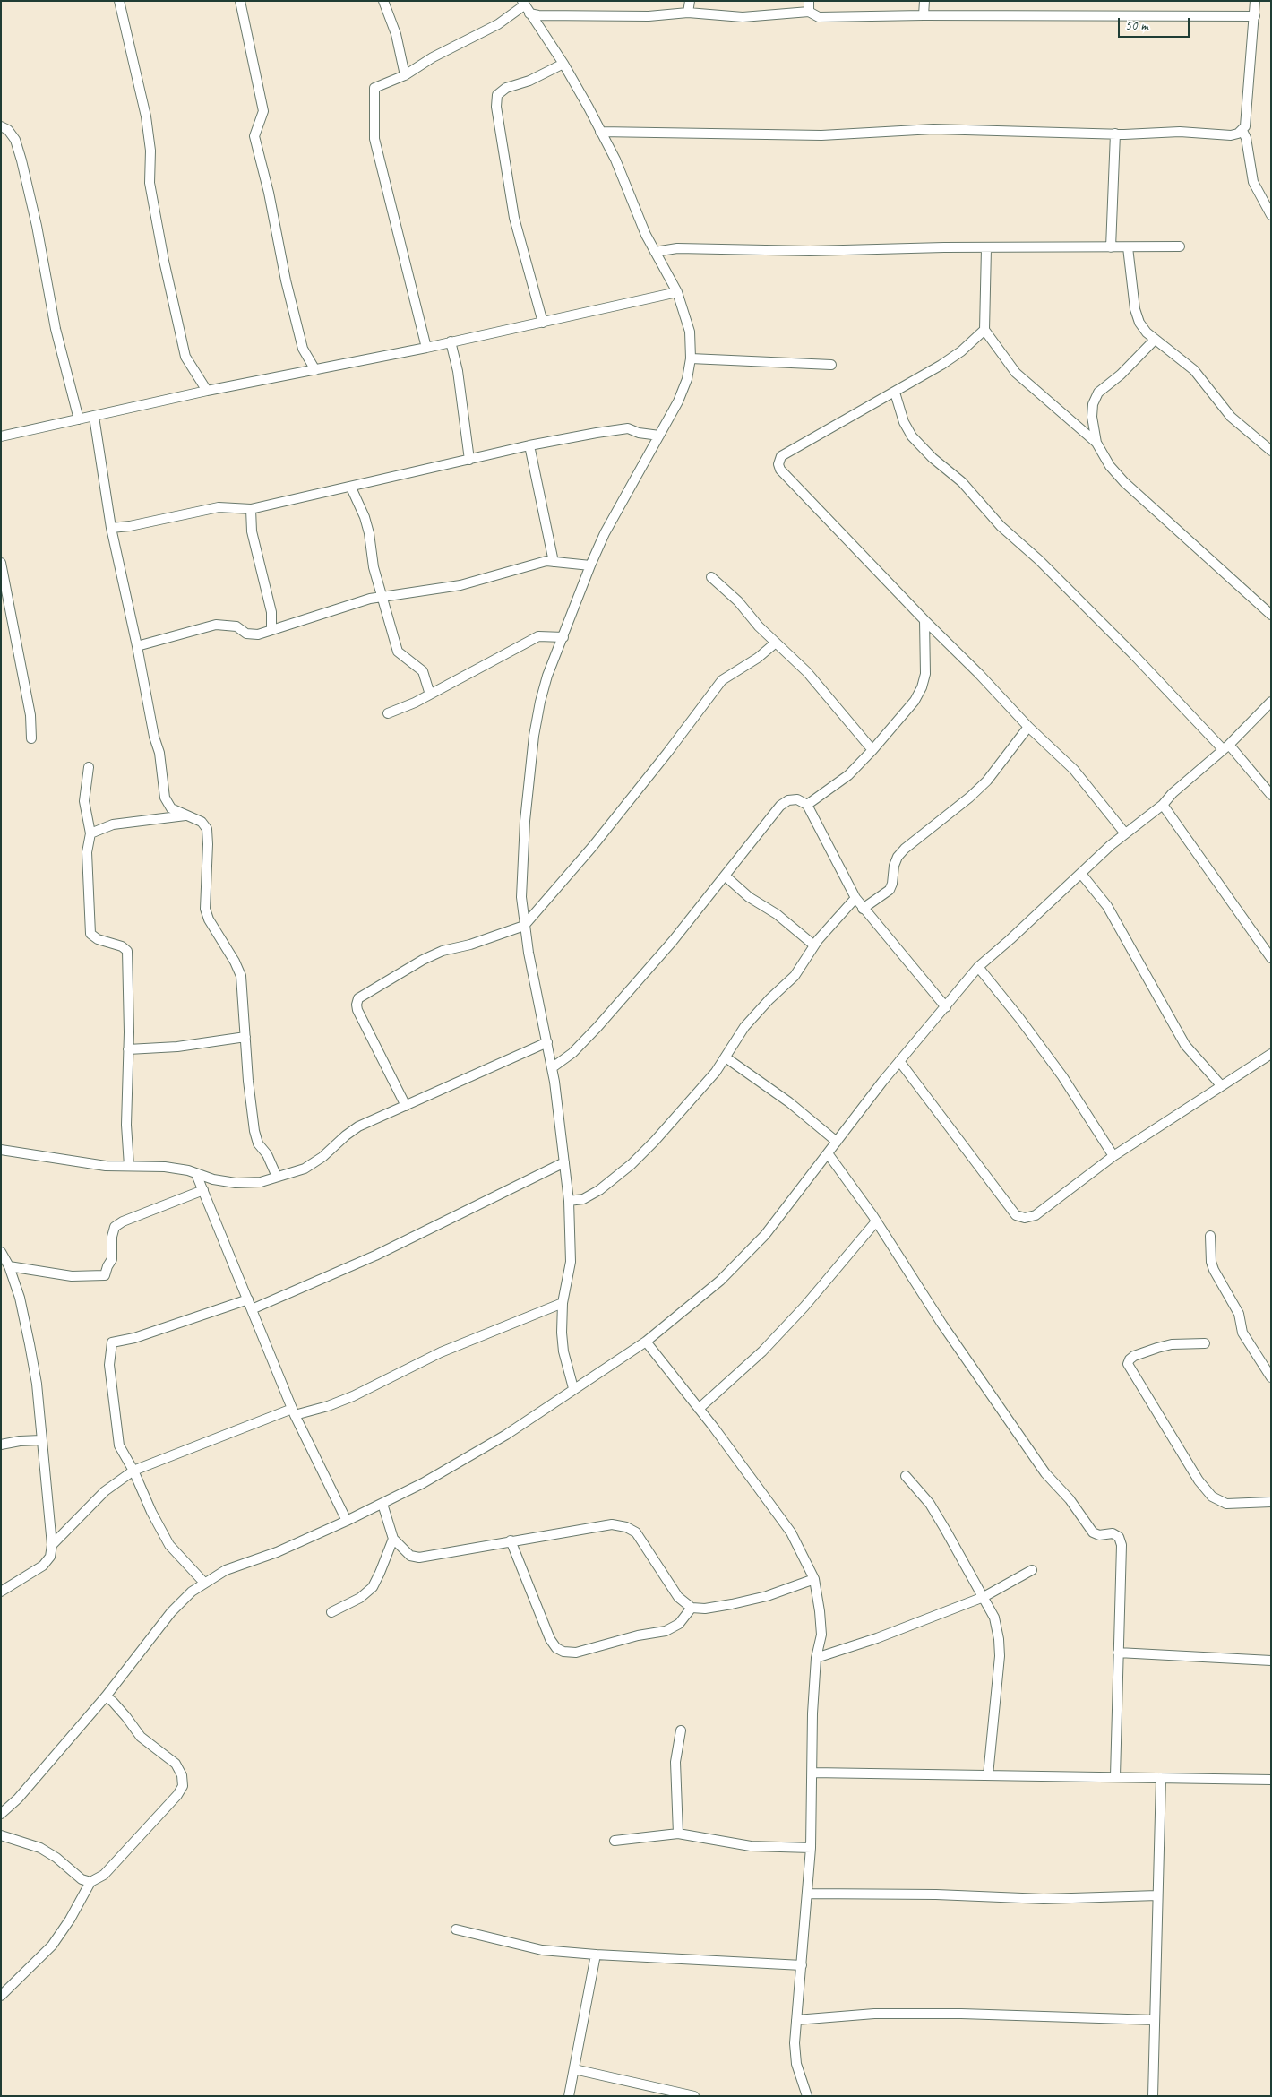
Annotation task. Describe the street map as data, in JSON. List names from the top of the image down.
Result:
{
  "scale_bar": "50 m"
}
